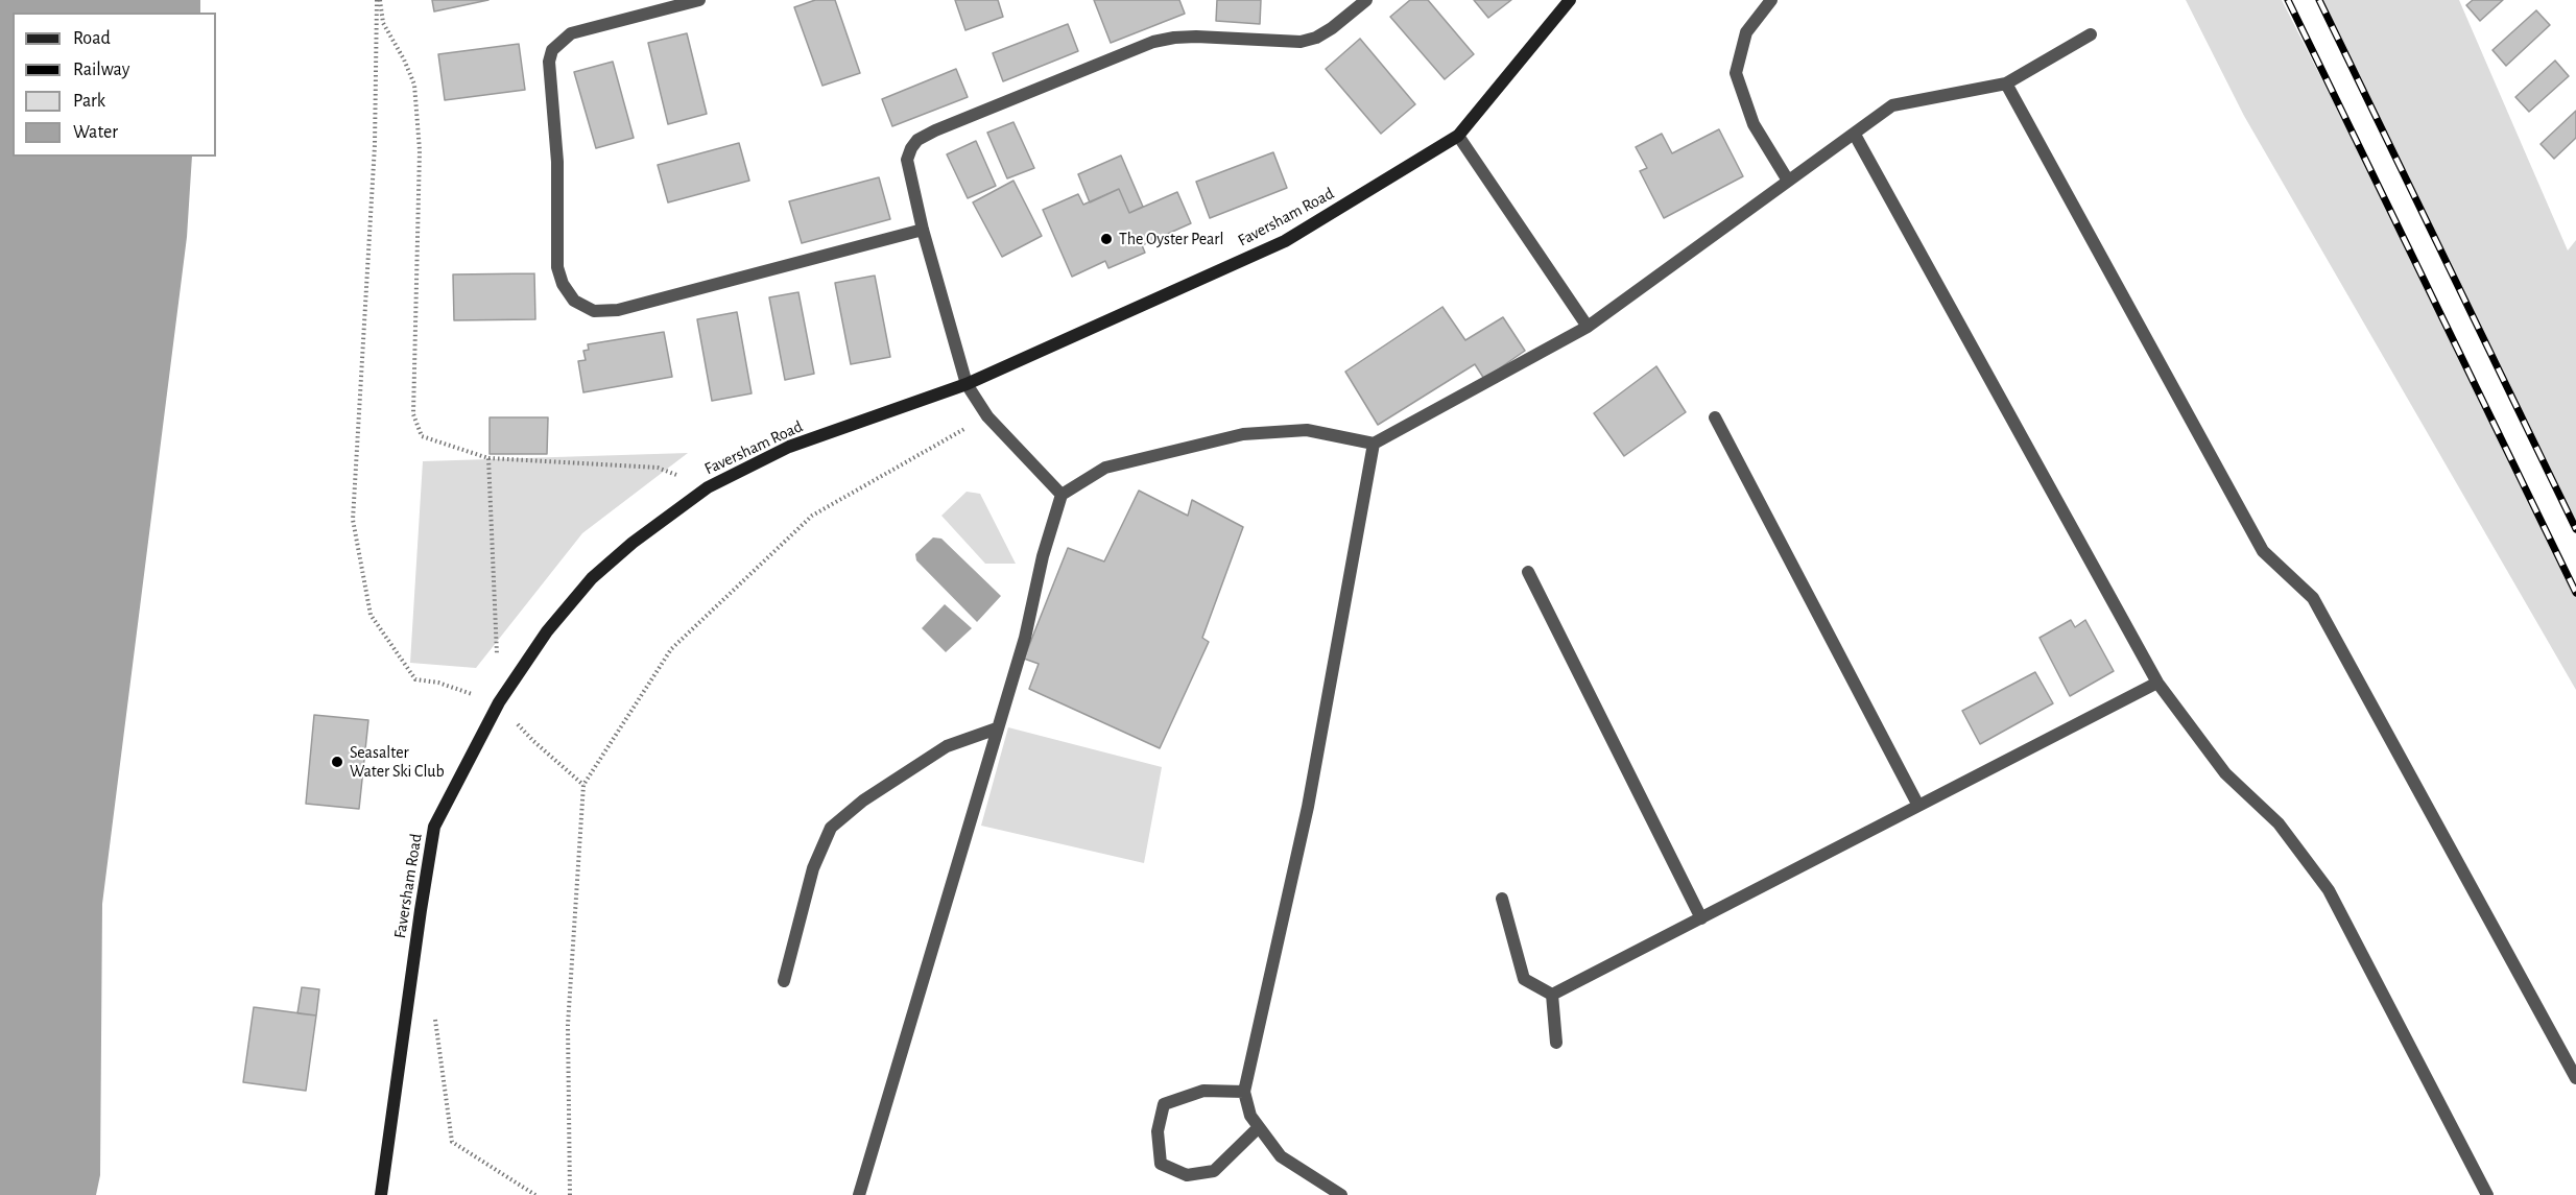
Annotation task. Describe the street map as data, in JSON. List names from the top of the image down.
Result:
{
  "streets": {
    "street": ["Faversham Road"]
  },
  "places": ["The Oyster Pearl", "Seasalter Water Ski Club"],
  "legend": [
    "Road",
    "Railway",
    "Park",
    "Water"
  ]
}
